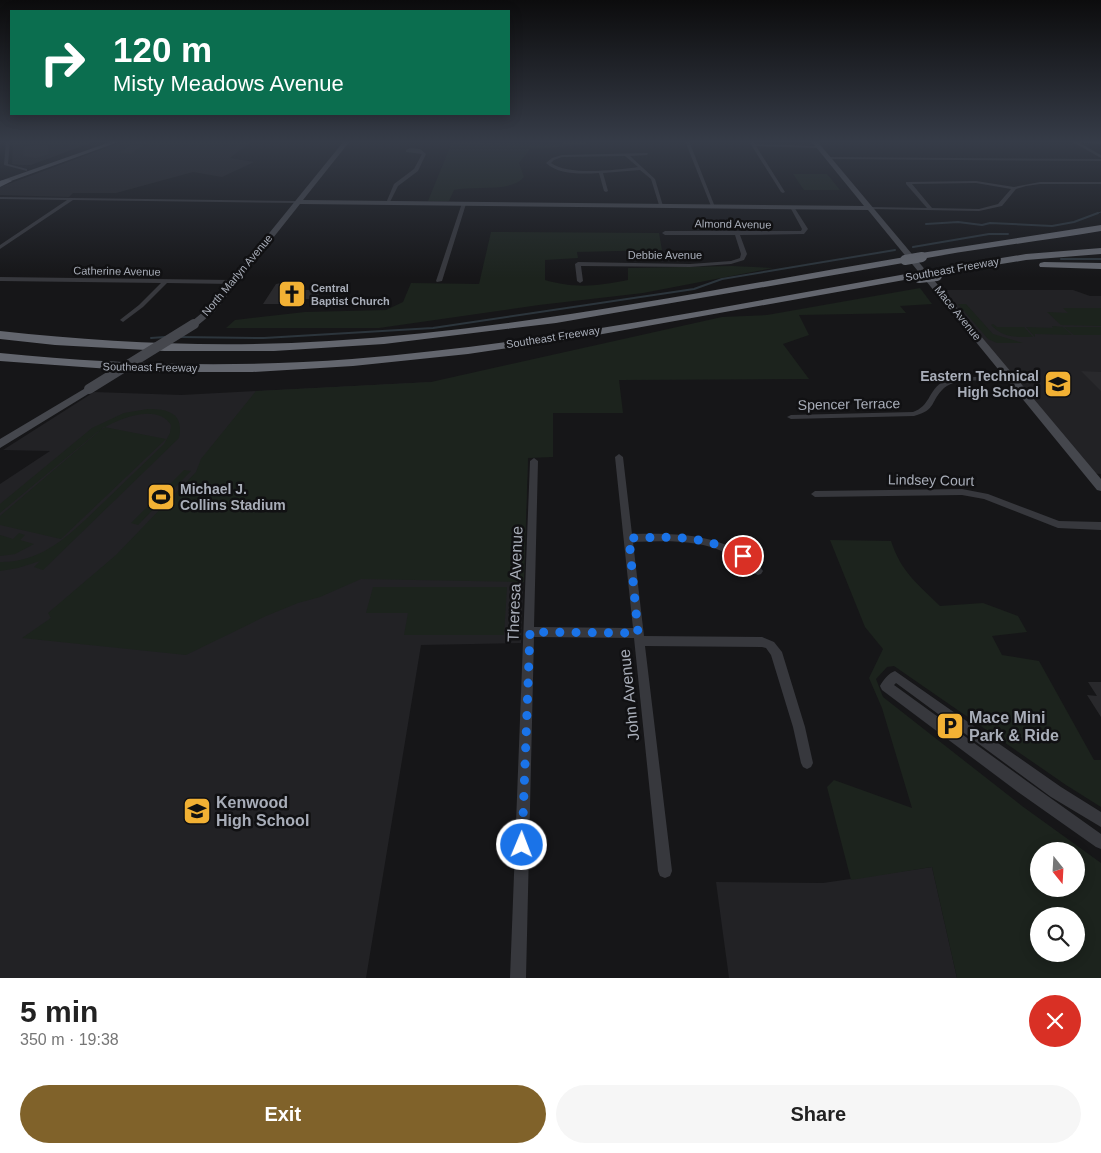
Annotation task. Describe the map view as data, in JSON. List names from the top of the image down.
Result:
{
  "streets": {
    "highway": ["Southeast Freeway"],
    "street": [
      "Almond Avenue",
      "Debbie Avenue",
      "Catherine Avenue",
      "North Marlyn Avenue",
      "Mace Avenue",
      "Spencer Terrace",
      "Lindsey Court",
      "Theresa Avenue",
      "John Avenue"
    ]
  },
  "crossings": [
    ["Almond Avenue", "Debbie Avenue"],
    ["Catherine Avenue", "North Marlyn Avenue"],
    ["Mace Avenue", "Spencer Terrace"]
  ],
  "places": {
    "church": ["Central Baptist Church"],
    "school or university": ["Eastern Technical High School", "Kenwood High School"],
    "sports": ["Michael J. Collins Stadium"],
    "parking": ["Mace Mini Park & Ride"]
  },
  "north": "bottom",
  "page": {
    "turn": ["120 m", "Misty Meadows Avenue"],
    "heading": ["5 min", "350 m · 19:38"],
    "buttons": ["Exit", "Share"]
  }
}
